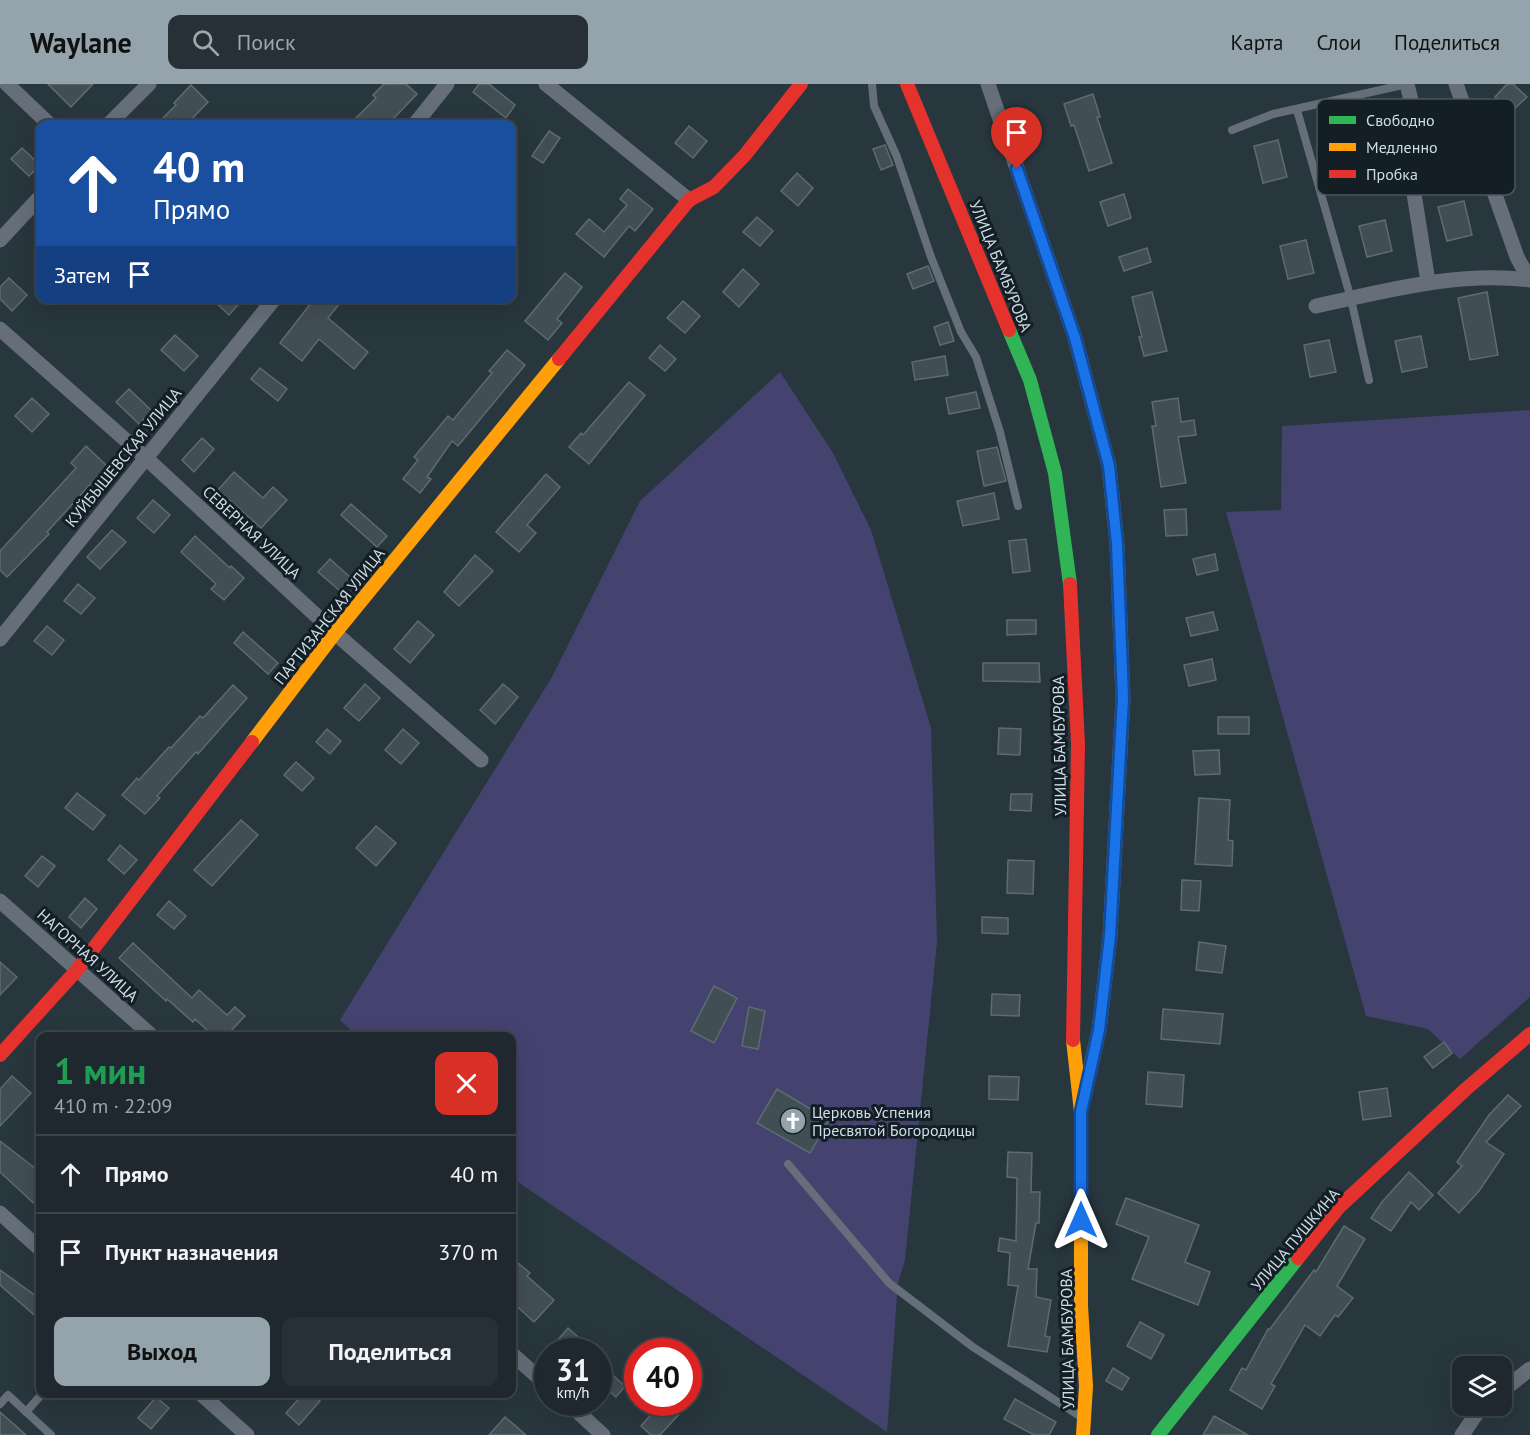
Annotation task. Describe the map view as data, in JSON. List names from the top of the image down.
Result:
{
  "streets": {
    "street": [
      "УЛИЦА БАМБУРОВА",
      "КУЙБЫШЕВСКАЯ УЛИЦА",
      "СЕВЕРНАЯ УЛИЦА",
      "ПАРТИЗАНСКАЯ УЛИЦА",
      "НАГОРНАЯ УЛИЦА",
      "УЛИЦА ПУШКИНА"
    ]
  },
  "crossings": [
    ["КУЙБЫШЕВСКАЯ УЛИЦА", "СЕВЕРНАЯ УЛИЦА"],
    ["СЕВЕРНАЯ УЛИЦА", "ПАРТИЗАНСКАЯ УЛИЦА"],
    ["ПАРТИЗАНСКАЯ УЛИЦА", "НАГОРНАЯ УЛИЦА"]
  ],
  "places": {
    "church": ["Церковь Успения Пресвятой Богородицы"]
  },
  "legend": ["Свободно", "Медленно", "Пробка"],
  "page": {
    "header": "Waylane",
    "search": "Поиск",
    "nav": ["Карта", "Слои", "Поделиться"],
    "turn": ["40 m", "Прямо"],
    "then": "Затем",
    "heading": ["1 мин", "410 m · 22:09"],
    "list": [
      {
        "name": "Прямо",
        "value": "40 m"
      },
      {
        "name": "Пункт назначения",
        "value": "370 m"
      }
    ],
    "buttons": ["Выход", "Поделиться"],
    "speed": "31 km/h",
    "limit": "40"
  }
}
